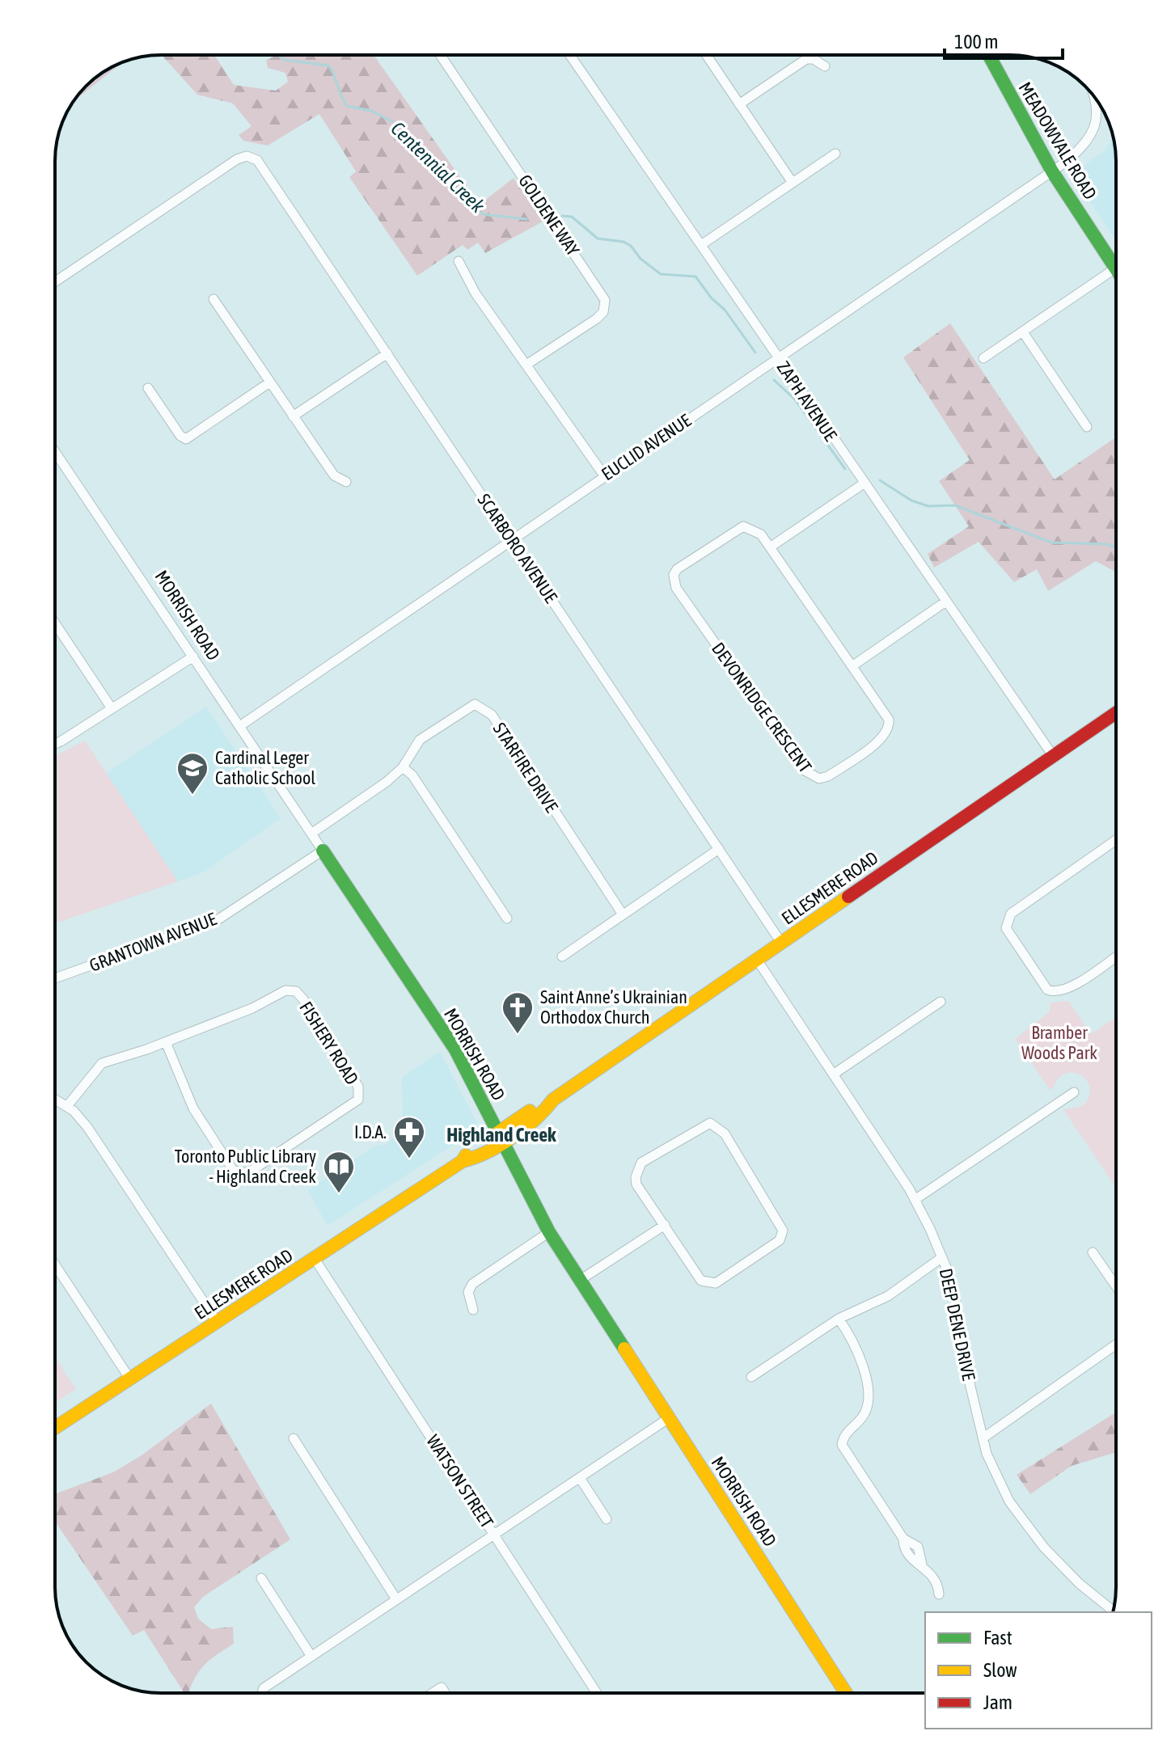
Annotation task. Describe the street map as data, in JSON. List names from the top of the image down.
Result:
{
  "streets": {
    "main road": ["MEADOWVALE ROAD", "MORRISH ROAD", "ELLESMERE ROAD"],
    "street": [
      "GOLDENE WAY",
      "ZAPH AVENUE",
      "EUCLID AVENUE",
      "SCARBORO AVENUE",
      "DEVONRIDGE CRESCENT",
      "STARFIRE DRIVE",
      "GRANTOWN AVENUE",
      "FISHERY ROAD",
      "DEEP DENE DRIVE",
      "WATSON STREET"
    ]
  },
  "crossings": [
    ["MEADOWVALE ROAD", "EUCLID AVENUE"],
    ["ZAPH AVENUE", "EUCLID AVENUE"],
    ["ZAPH AVENUE", "ELLESMERE ROAD"],
    ["EUCLID AVENUE", "SCARBORO AVENUE"],
    ["EUCLID AVENUE", "MORRISH ROAD"],
    ["SCARBORO AVENUE", "ELLESMERE ROAD"],
    ["MORRISH ROAD", "STARFIRE DRIVE"],
    ["MORRISH ROAD", "ELLESMERE ROAD"],
    ["MORRISH ROAD", "GRANTOWN AVENUE"],
    ["ELLESMERE ROAD", "DEEP DENE DRIVE"],
    ["ELLESMERE ROAD", "WATSON STREET"]
  ],
  "districts": ["Highland Creek"],
  "water": ["Centennial Creek"],
  "parks": ["Bramber Woods Park"],
  "places": {
    "school or university": ["Cardinal Leger Catholic School"],
    "church": ["Saint Anne’s Ukrainian Orthodox Church"],
    "pharmacy": ["I.D.A."],
    "library": ["Toronto Public Library - Highland Creek"]
  },
  "legend": ["Fast", "Slow", "Jam"],
  "scale_bar": "100 m"
}
